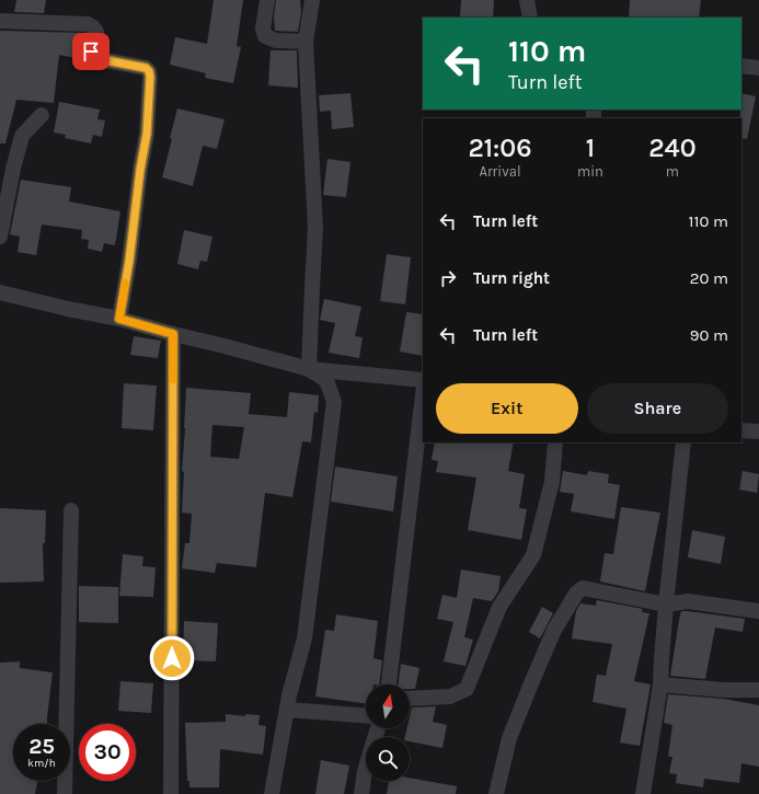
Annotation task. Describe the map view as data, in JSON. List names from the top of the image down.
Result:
{
  "north": "top",
  "page": {
    "turn": ["110 m", "Turn left"],
    "eta": [
      "21:06",
      "Arrival",
      "1",
      "min",
      "240",
      "m"
    ],
    "list": [
      {
        "name": "Turn left",
        "value": "110 m"
      },
      {
        "name": "Turn right",
        "value": "20 m"
      },
      {
        "name": "Turn left",
        "value": "90 m"
      }
    ],
    "buttons": ["Exit", "Share"],
    "speed": "25 km/h",
    "limit": "30"
  }
}
